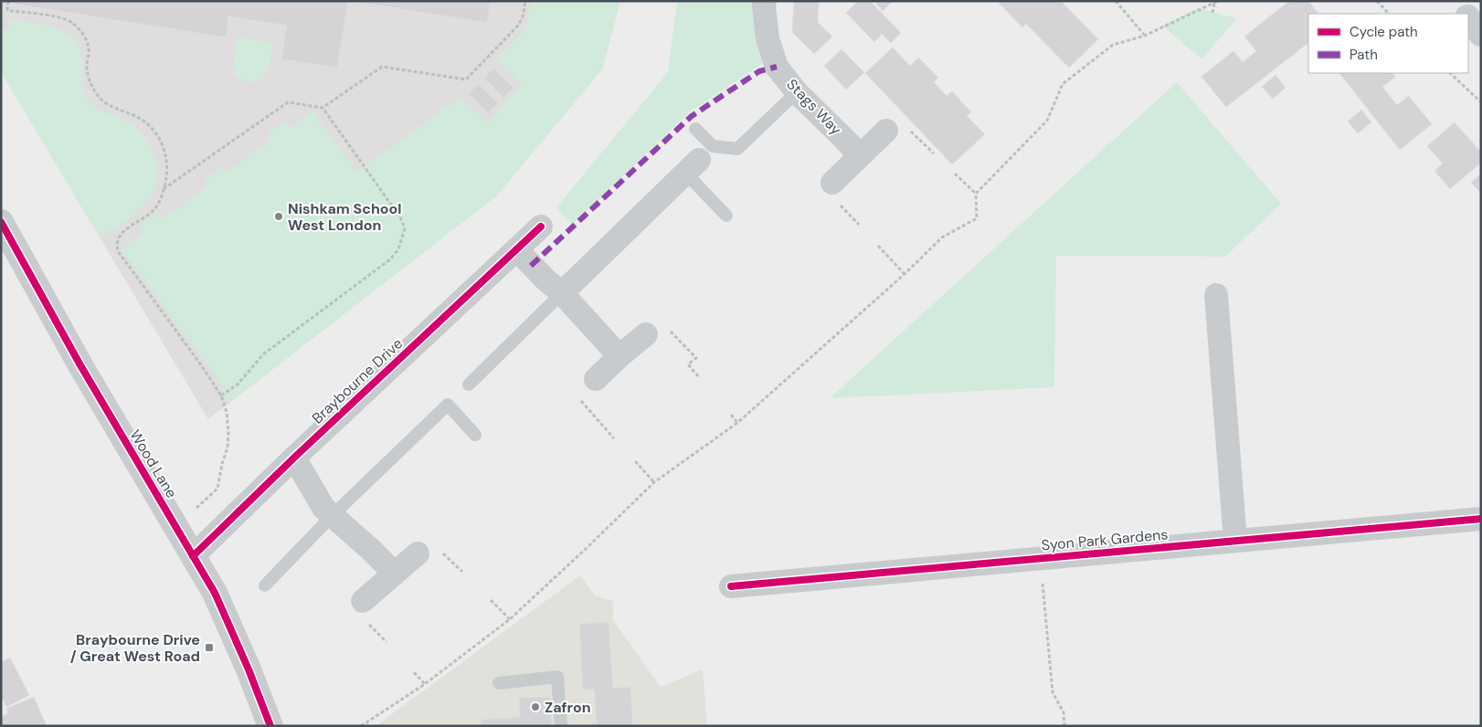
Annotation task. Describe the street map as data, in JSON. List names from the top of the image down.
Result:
{
  "streets": {
    "street": [
      "Stags Way",
      "Braybourne Drive",
      "Wood Lane",
      "Syon Park Gardens"
    ]
  },
  "crossings": [
    ["Braybourne Drive", "Wood Lane"]
  ],
  "places": {
    "other": ["Nishkam School West London", "Zafron"],
    "transit": ["Braybourne Drive / Great West Road"]
  },
  "legend": ["Cycle path", "Path"]
}
